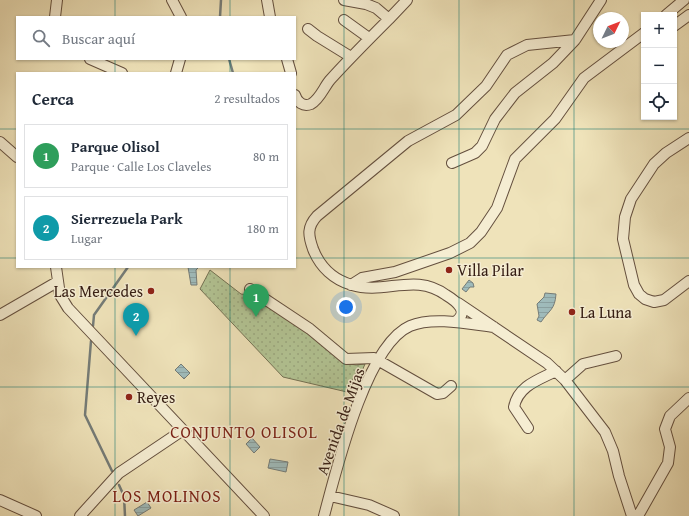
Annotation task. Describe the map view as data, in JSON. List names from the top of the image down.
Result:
{
  "streets": {
    "street": ["Avenida de Mijas"]
  },
  "districts": ["CONJUNTO OLISOL", "LOS MOLINOS"],
  "places": [
    "Villa Pilar",
    "Las Mercedes",
    "La Luna",
    "Reyes"
  ],
  "north": "top right",
  "page": {
    "map_buttons": ["+", "−"],
    "search": "Buscar aquí",
    "heading": ["Cerca", "2 resultados"],
    "list": [
      {
        "mark": "1",
        "name": "Parque Olisol",
        "note": "Parque · Calle Los Claveles",
        "value": "80 m"
      },
      {
        "mark": "2",
        "name": "Sierrezuela Park",
        "note": "Lugar",
        "value": "180 m"
      }
    ],
    "pins": ["1", "2"]
  }
}
